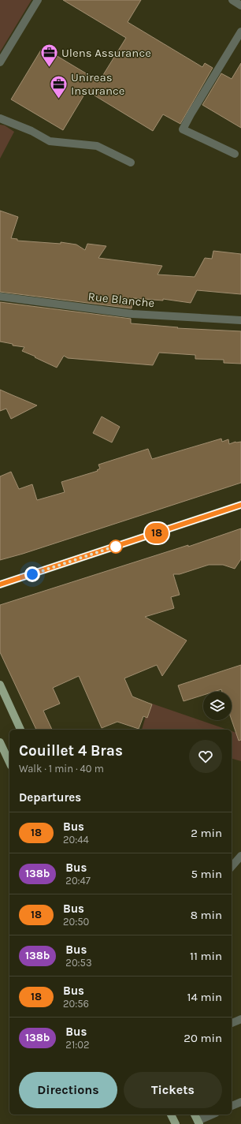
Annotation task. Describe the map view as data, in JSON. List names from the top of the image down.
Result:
{
  "streets": {
    "street": ["Rue Blanche"]
  },
  "places": {
    "office": ["Ulens Assurance", "Unireas Insurance"]
  },
  "lines": ["bus line 18"],
  "page": {
    "on_map": "18",
    "heading": [
      ["Couillet 4 Bras", "Walk · 1 min · 40 m"],
      "Departures"
    ],
    "list": [
      {
        "mark": "18",
        "name": "Bus",
        "note": "20:44",
        "value": "2 min"
      },
      {
        "mark": "138b",
        "name": "Bus",
        "note": "20:47",
        "value": "5 min"
      },
      {
        "mark": "18",
        "name": "Bus",
        "note": "20:50",
        "value": "8 min"
      },
      {
        "mark": "138b",
        "name": "Bus",
        "note": "20:53",
        "value": "11 min"
      },
      {
        "mark": "18",
        "name": "Bus",
        "note": "20:56",
        "value": "14 min"
      },
      {
        "mark": "138b",
        "name": "Bus",
        "note": "21:02",
        "value": "20 min"
      }
    ],
    "buttons": ["Directions", "Tickets"]
  }
}
